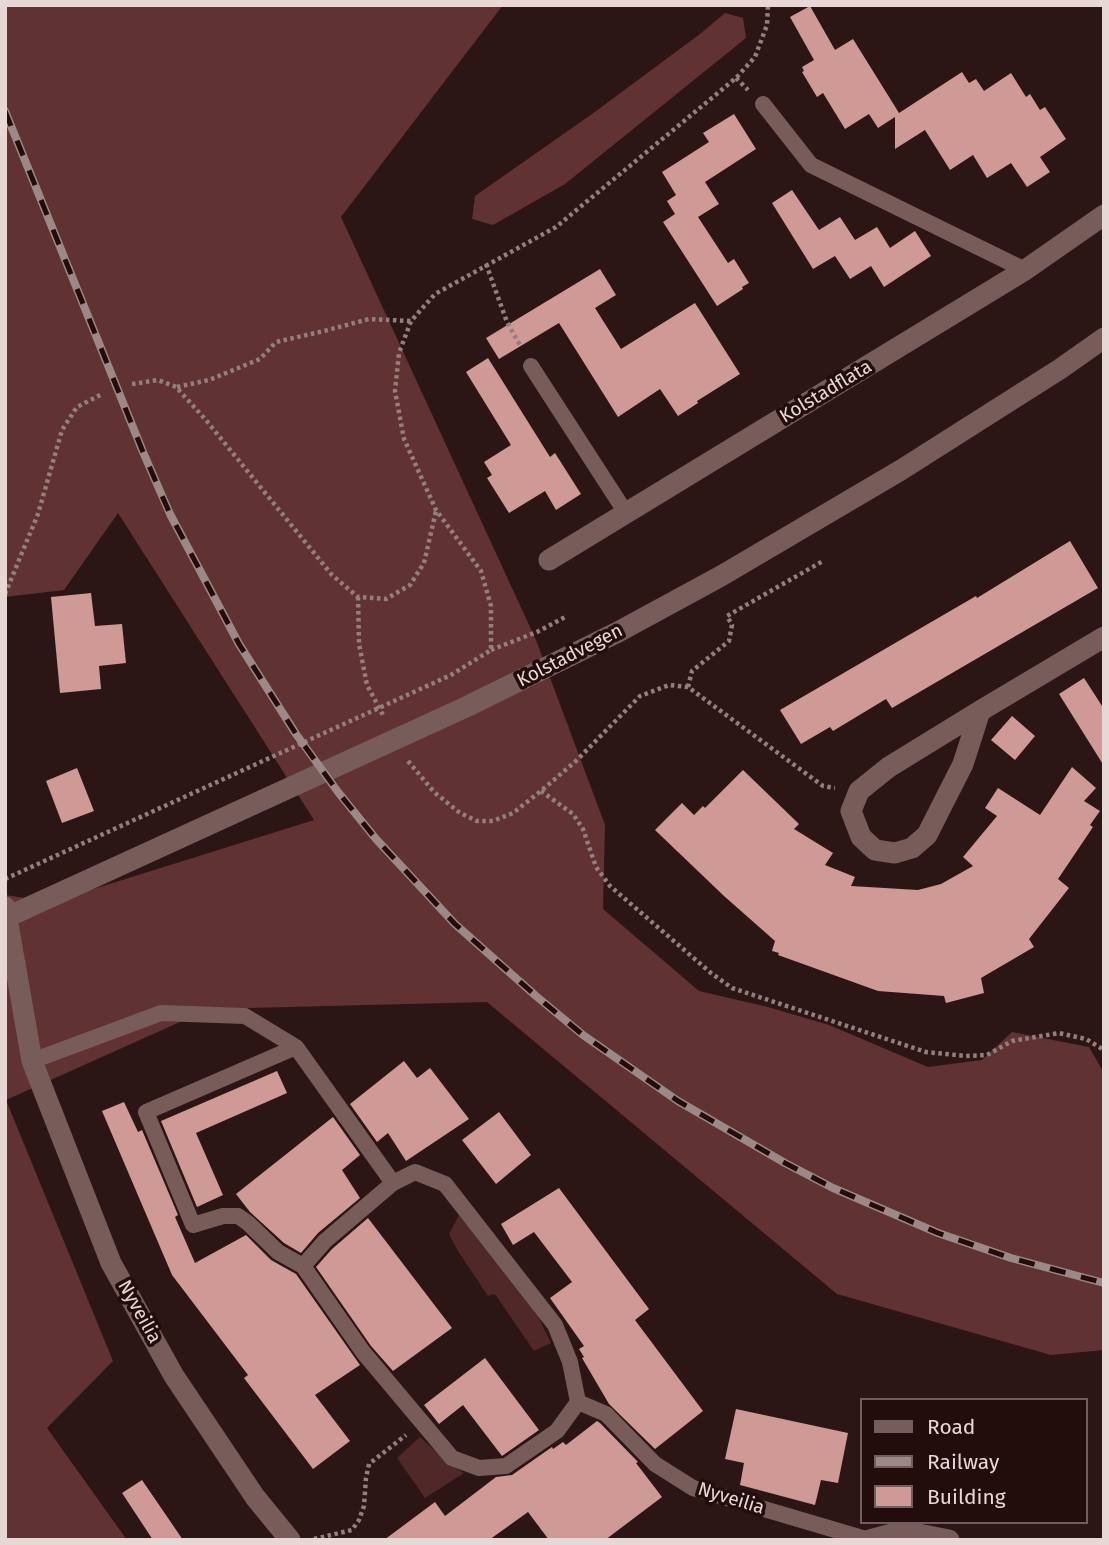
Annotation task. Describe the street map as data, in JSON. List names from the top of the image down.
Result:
{
  "streets": {
    "street": ["Kolstadflata", "Kolstadvegen", "Nyveilia"]
  },
  "legend": ["Road", "Railway", "Building"]
}
